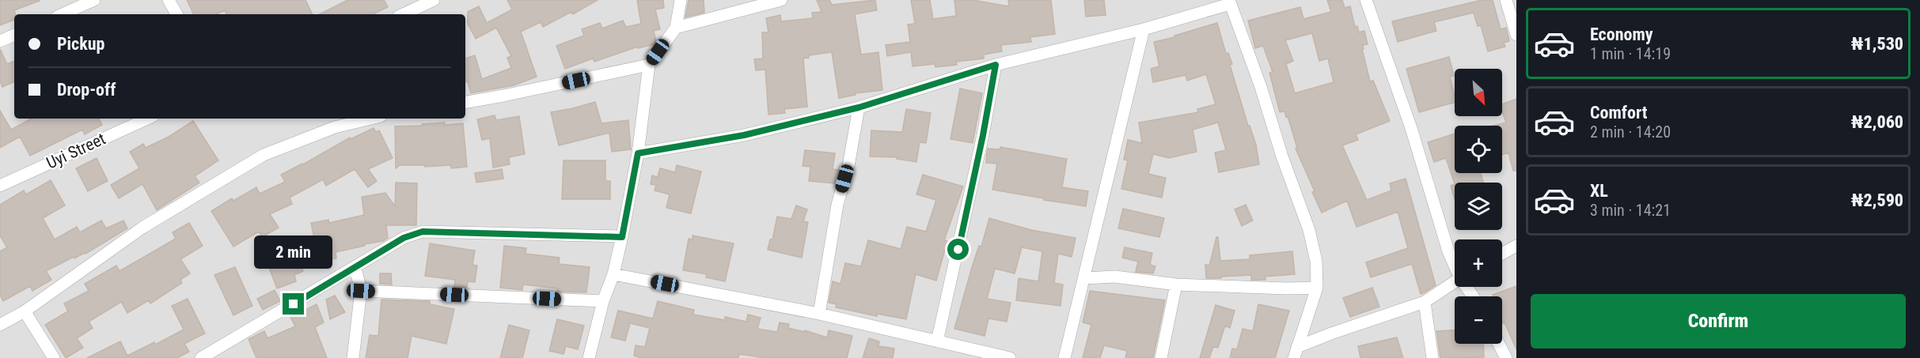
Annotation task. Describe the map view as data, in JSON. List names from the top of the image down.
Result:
{
  "streets": {
    "street": ["Uyi Street"]
  },
  "north": "bottom right",
  "page": {
    "list": [
      {
        "name": "Economy",
        "note": "1 min · 14:19",
        "value": "₦1,530"
      },
      {
        "name": "Comfort",
        "note": "2 min · 14:20",
        "value": "₦2,060"
      },
      {
        "name": "XL",
        "note": "3 min · 14:21",
        "value": "₦2,590"
      }
    ],
    "banner": ["Pickup", "Drop-off"],
    "map_buttons": ["+", "−"],
    "bubble": "2 min",
    "buttons": "Confirm"
  }
}
